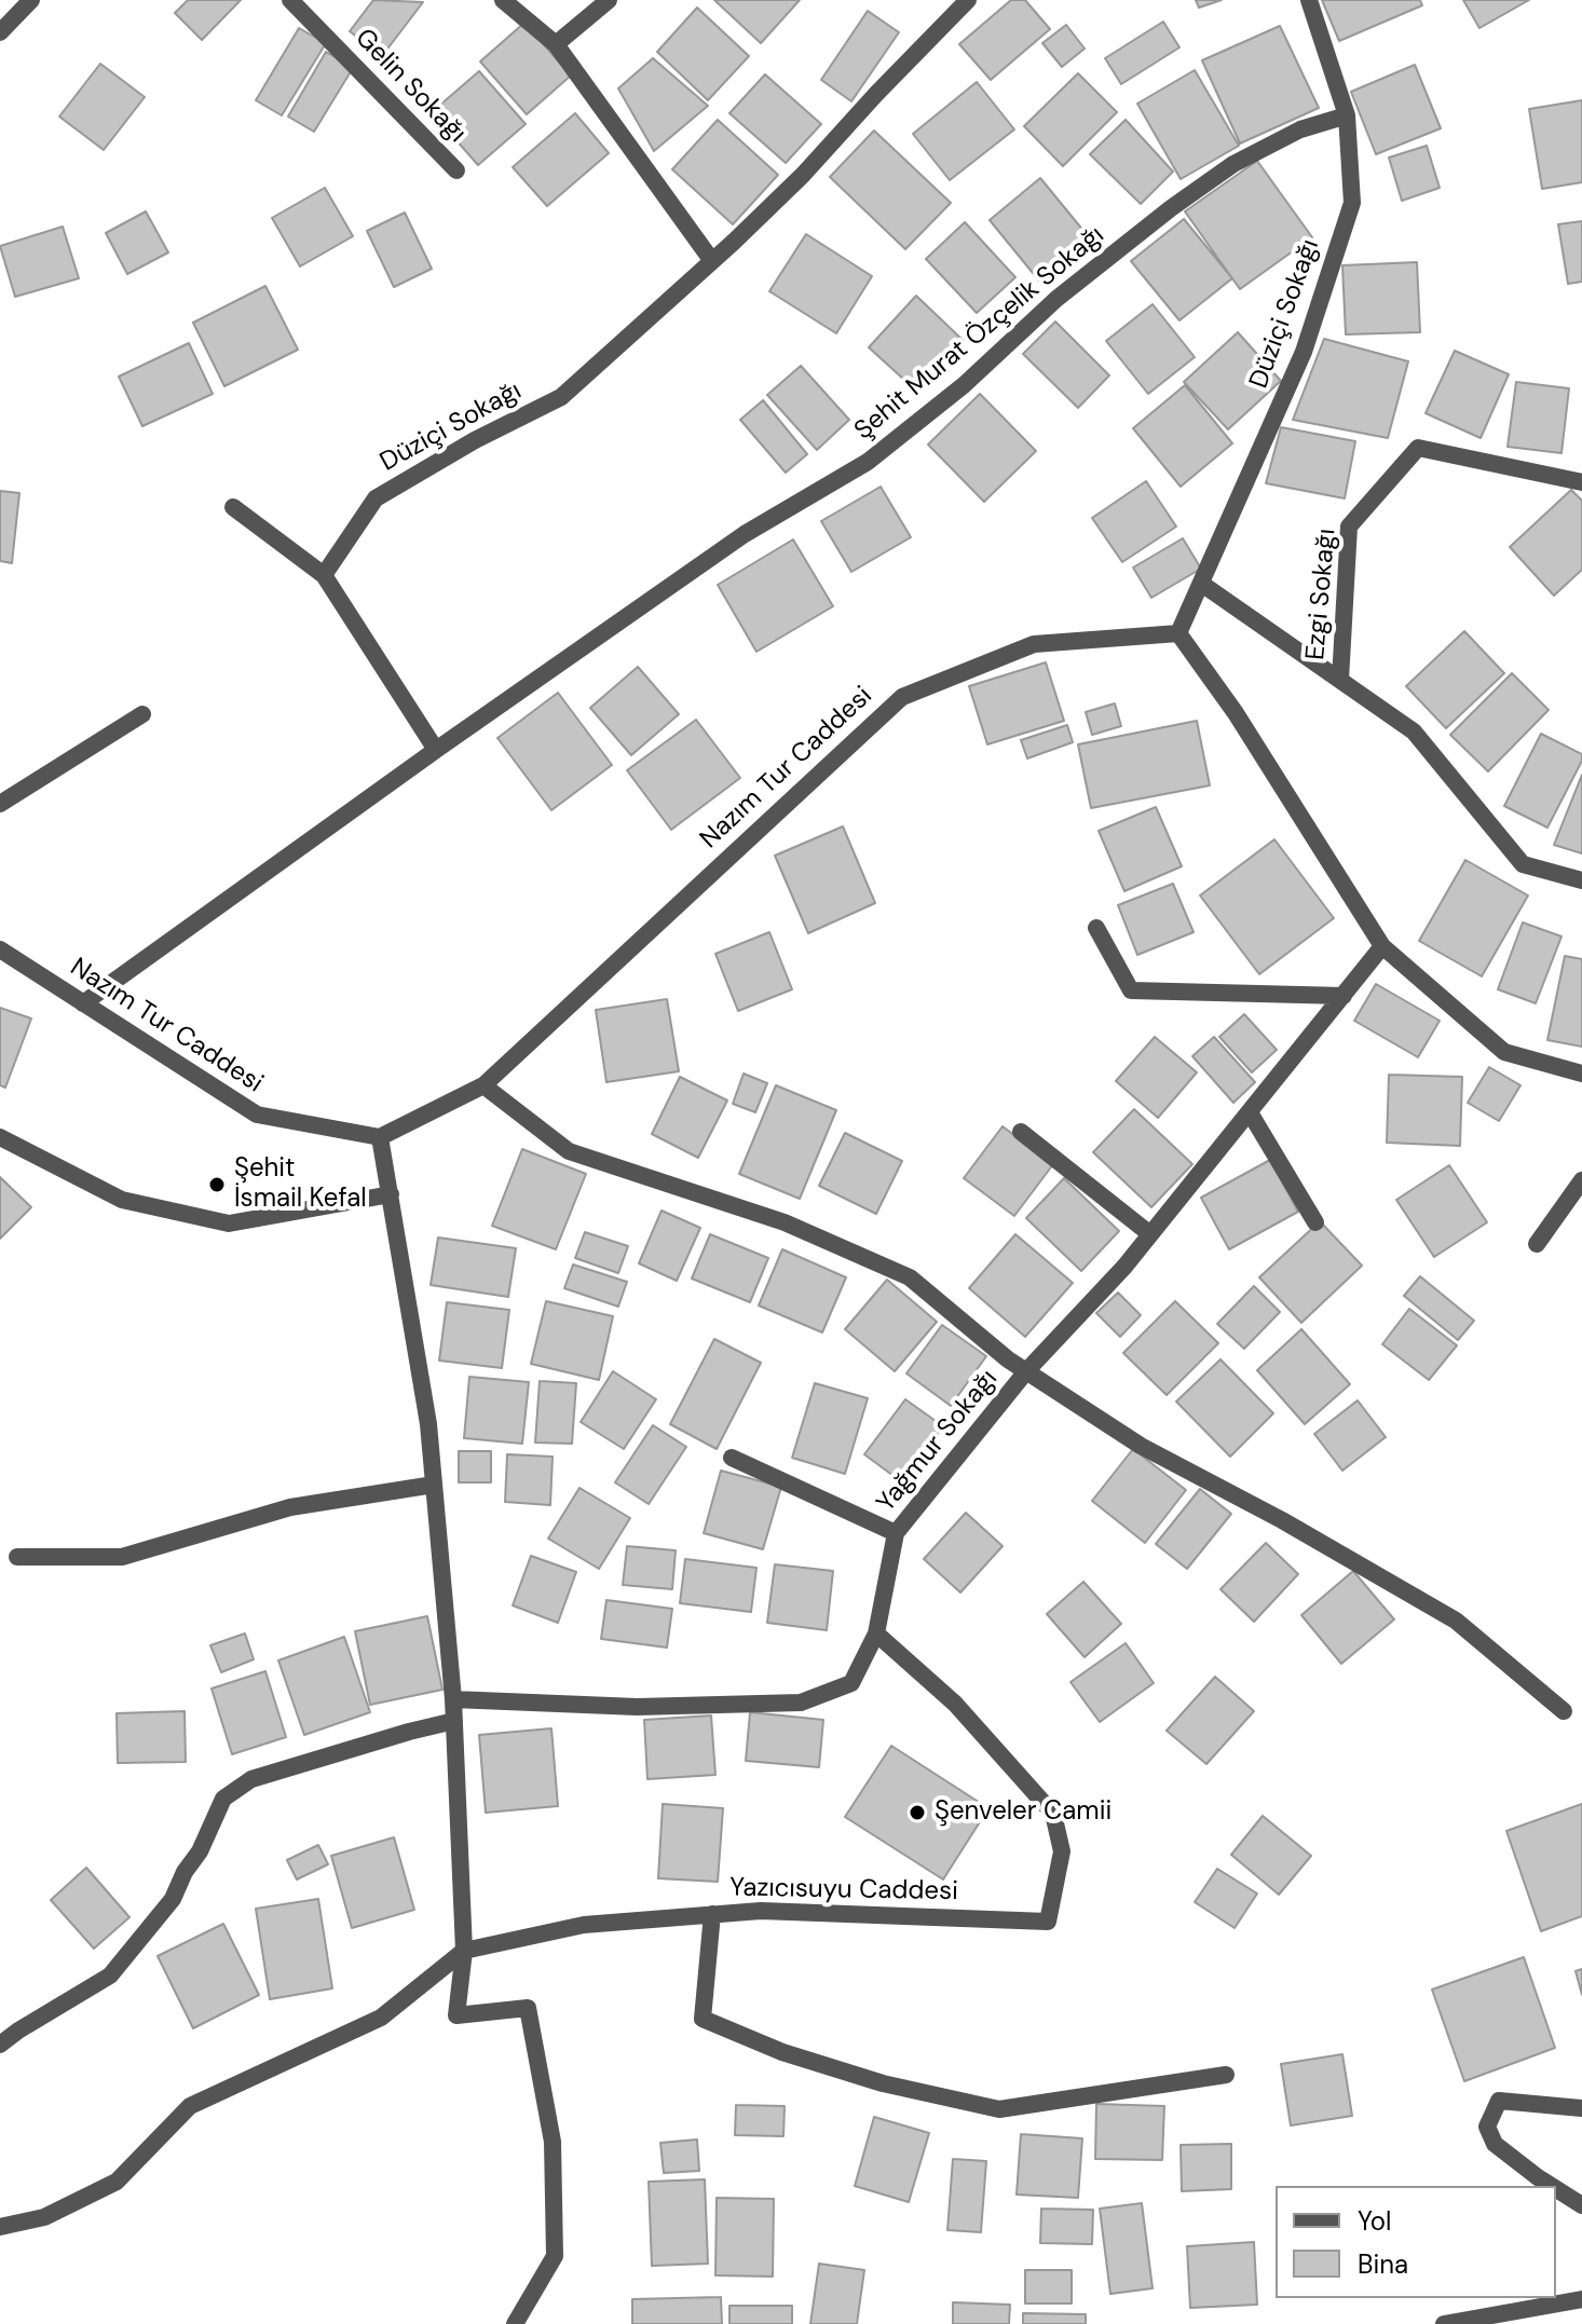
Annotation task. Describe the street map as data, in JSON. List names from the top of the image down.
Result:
{
  "streets": {
    "street": [
      "Gelin Sokağı",
      "Düziçi Sokağı",
      "Şehit Murat Özçelik Sokağı",
      "Ezgi Sokağı",
      "Nazım Tur Caddesi",
      "Yağmur Sokağı",
      "Yazıcısuyu Caddesi"
    ]
  },
  "crossings": [
    ["Düziçi Sokağı", "Şehit Murat Özçelik Sokağı"],
    ["Düziçi Sokağı", "Ezgi Sokağı"],
    ["Düziçi Sokağı", "Nazım Tur Caddesi"],
    ["Yağmur Sokağı", "Yazıcısuyu Caddesi"]
  ],
  "places": ["Şehit İsmail Kefal", "Şenveler Camii"],
  "legend": ["Yol", "Bina"]
}
